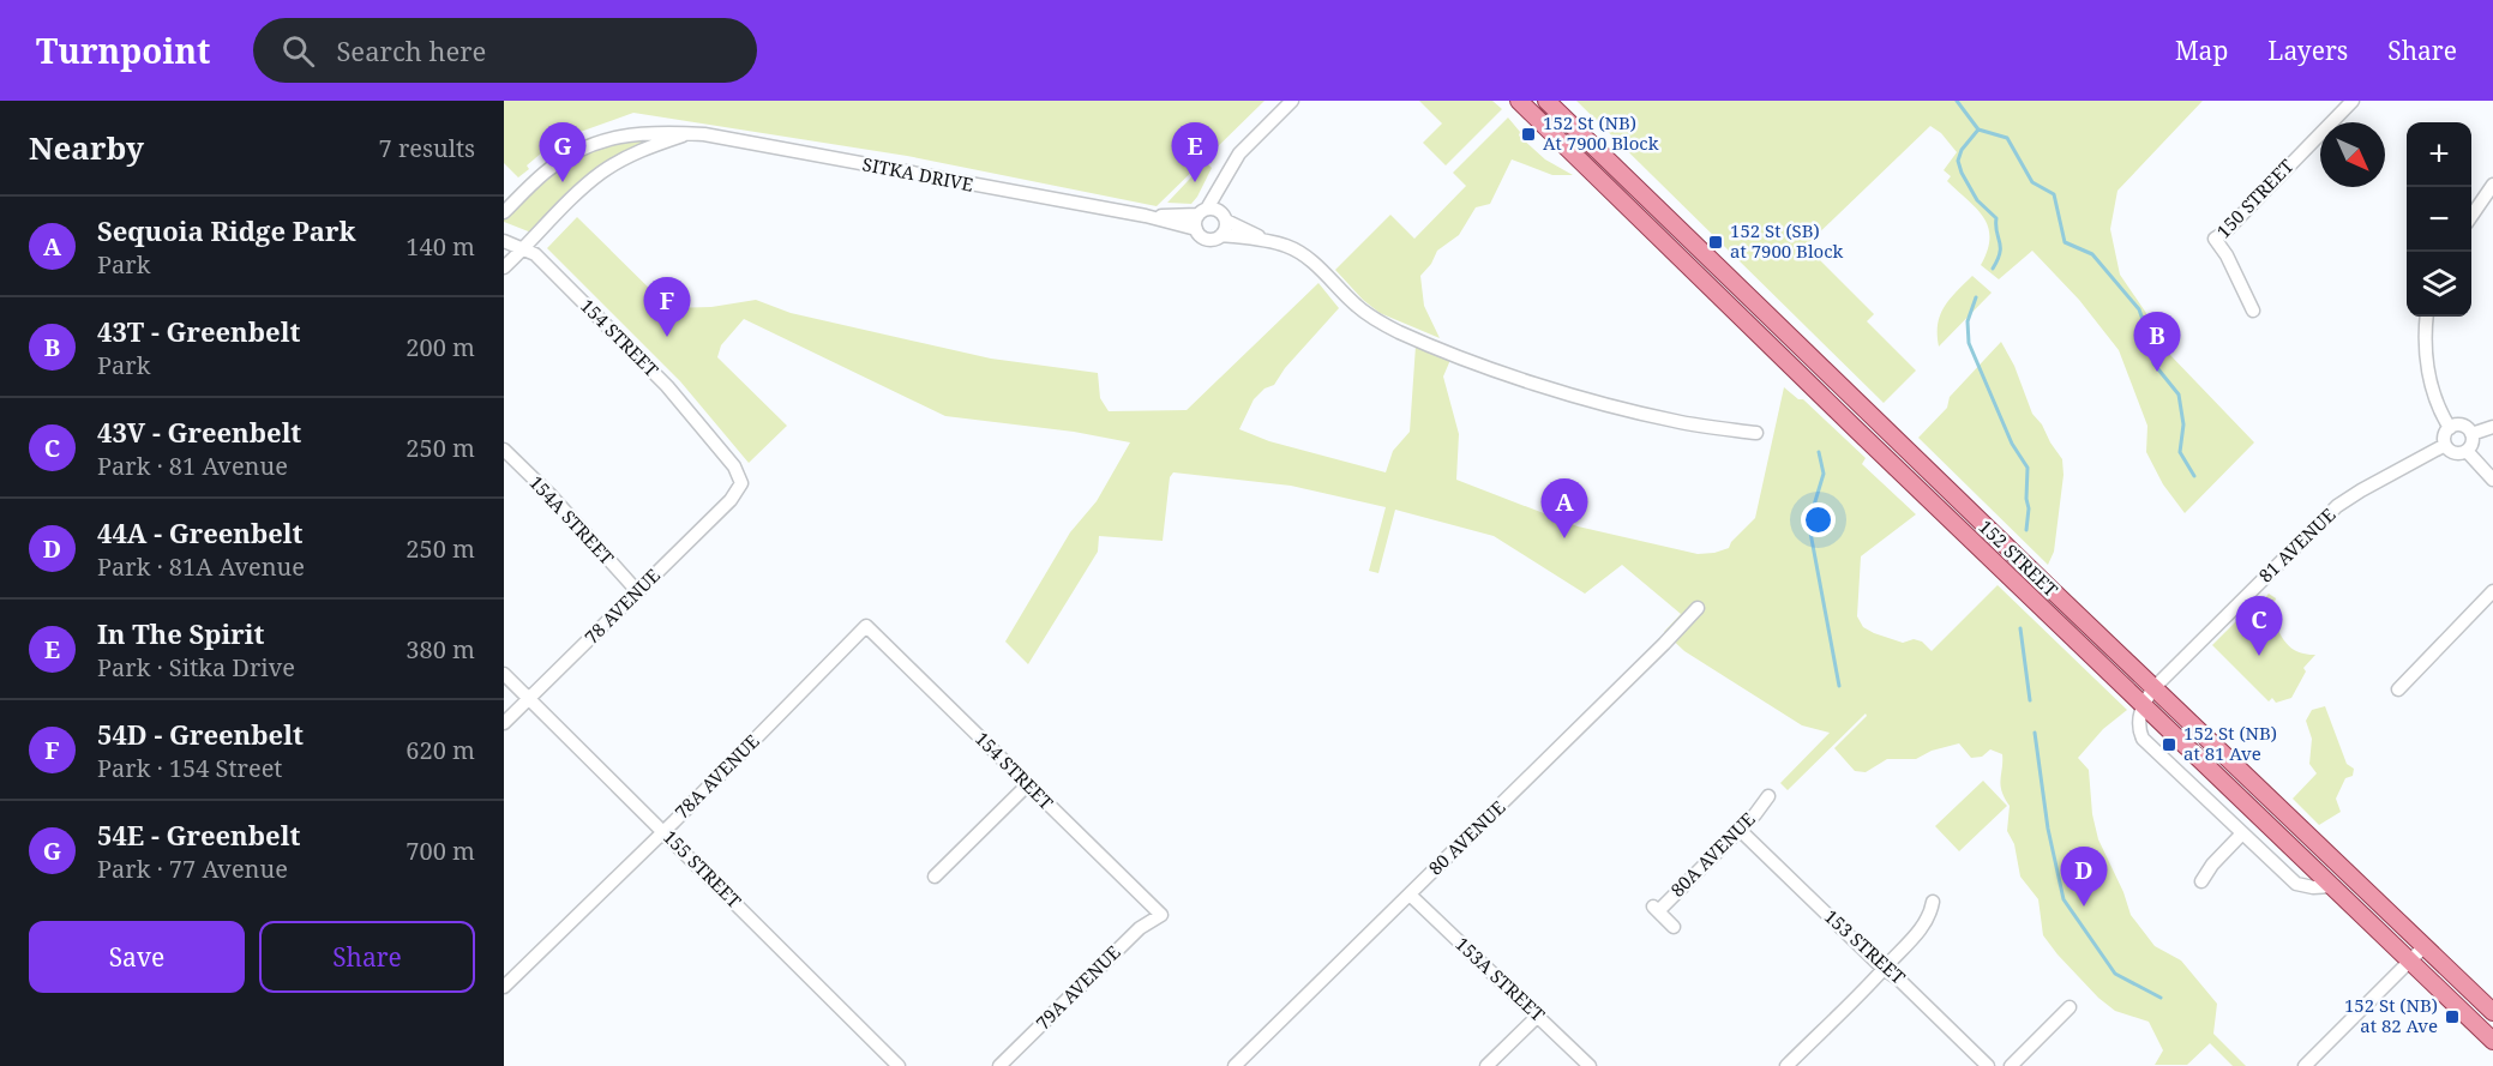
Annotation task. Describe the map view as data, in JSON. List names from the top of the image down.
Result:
{
  "streets": {
    "main road": ["152 STREET"],
    "street": [
      "SITKA DRIVE",
      "150 STREET",
      "154 STREET",
      "154A STREET",
      "81 AVENUE",
      "78 AVENUE",
      "78A AVENUE",
      "80 AVENUE",
      "80A AVENUE",
      "155 STREET",
      "153 STREET",
      "153A STREET",
      "79A AVENUE"
    ]
  },
  "crossings": [
    ["154 STREET", "78 AVENUE"],
    ["154 STREET", "78A AVENUE"],
    ["154 STREET", "79A AVENUE"],
    ["154A STREET", "78 AVENUE"],
    ["81 AVENUE", "152 STREET"],
    ["78 AVENUE", "155 STREET"],
    ["78A AVENUE", "155 STREET"],
    ["80 AVENUE", "153A STREET"],
    ["80A AVENUE", "153 STREET"]
  ],
  "places": {
    "transit": [
      "152 St (NB) At 7900 Block",
      "152 St (SB) at 7900 Block",
      "152 St (NB) at 81 Ave",
      "152 St (NB) at 82 Ave"
    ]
  },
  "north": "bottom right",
  "page": {
    "header": "Turnpoint",
    "search": "Search here",
    "nav": ["Map", "Layers", "Share"],
    "heading": ["Nearby", "7 results"],
    "map_buttons": ["+", "−"],
    "pins": [
      "E",
      "G",
      "F",
      "B",
      "A",
      "C",
      "D"
    ],
    "list": [
      {
        "mark": "A",
        "name": "Sequoia Ridge Park",
        "note": "Park",
        "value": "140 m"
      },
      {
        "mark": "B",
        "name": "43T - Greenbelt",
        "note": "Park",
        "value": "200 m"
      },
      {
        "mark": "C",
        "name": "43V - Greenbelt",
        "note": "Park · 81 Avenue",
        "value": "250 m"
      },
      {
        "mark": "D",
        "name": "44A - Greenbelt",
        "note": "Park · 81A Avenue",
        "value": "250 m"
      },
      {
        "mark": "E",
        "name": "In The Spirit",
        "note": "Park · Sitka Drive",
        "value": "380 m"
      },
      {
        "mark": "F",
        "name": "54D - Greenbelt",
        "note": "Park · 154 Street",
        "value": "620 m"
      },
      {
        "mark": "G",
        "name": "54E - Greenbelt",
        "note": "Park · 77 Avenue",
        "value": "700 m"
      }
    ],
    "buttons": ["Save", "Share"]
  }
}
